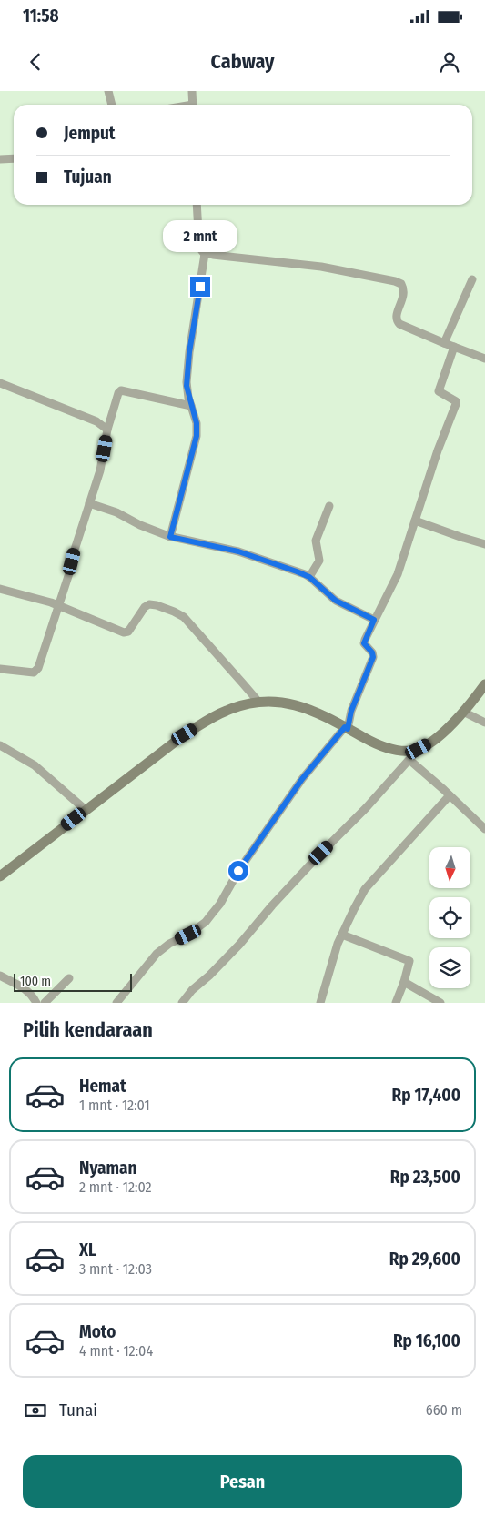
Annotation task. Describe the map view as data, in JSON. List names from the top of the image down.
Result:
{
  "scale_bar": "100 m",
  "north": "bottom",
  "page": {
    "status": "11:58",
    "header": "Cabway",
    "banner": ["Jemput", "Tujuan"],
    "bubble": "2 mnt",
    "scale": "100 m",
    "heading": "Pilih kendaraan",
    "list": [
      {
        "name": "Hemat",
        "note": "1 mnt · 12:01",
        "value": "Rp 17,400"
      },
      {
        "name": "Nyaman",
        "note": "2 mnt · 12:02",
        "value": "Rp 23,500"
      },
      {
        "name": "XL",
        "note": "3 mnt · 12:03",
        "value": "Rp 29,600"
      },
      {
        "name": "Moto",
        "note": "4 mnt · 12:04",
        "value": "Rp 16,100"
      }
    ],
    "pay": ["Tunai", "660 m"],
    "buttons": "Pesan"
  }
}
